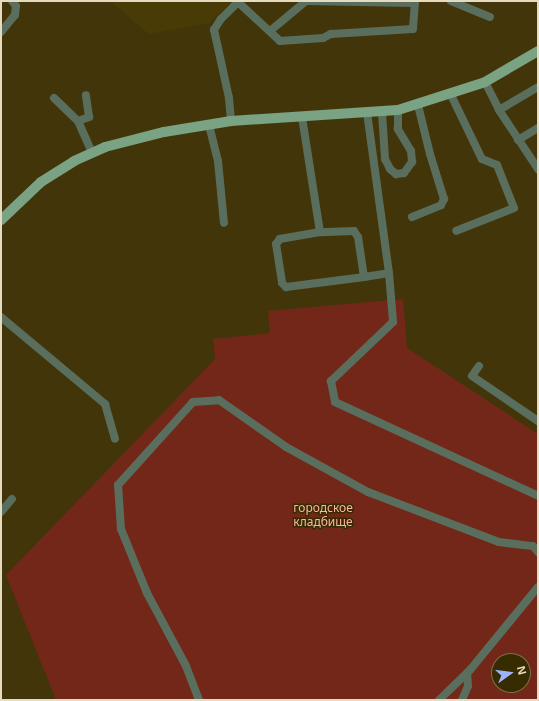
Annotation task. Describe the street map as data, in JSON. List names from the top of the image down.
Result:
{
  "parks": ["городское кладбище"],
  "north": "right"
}
